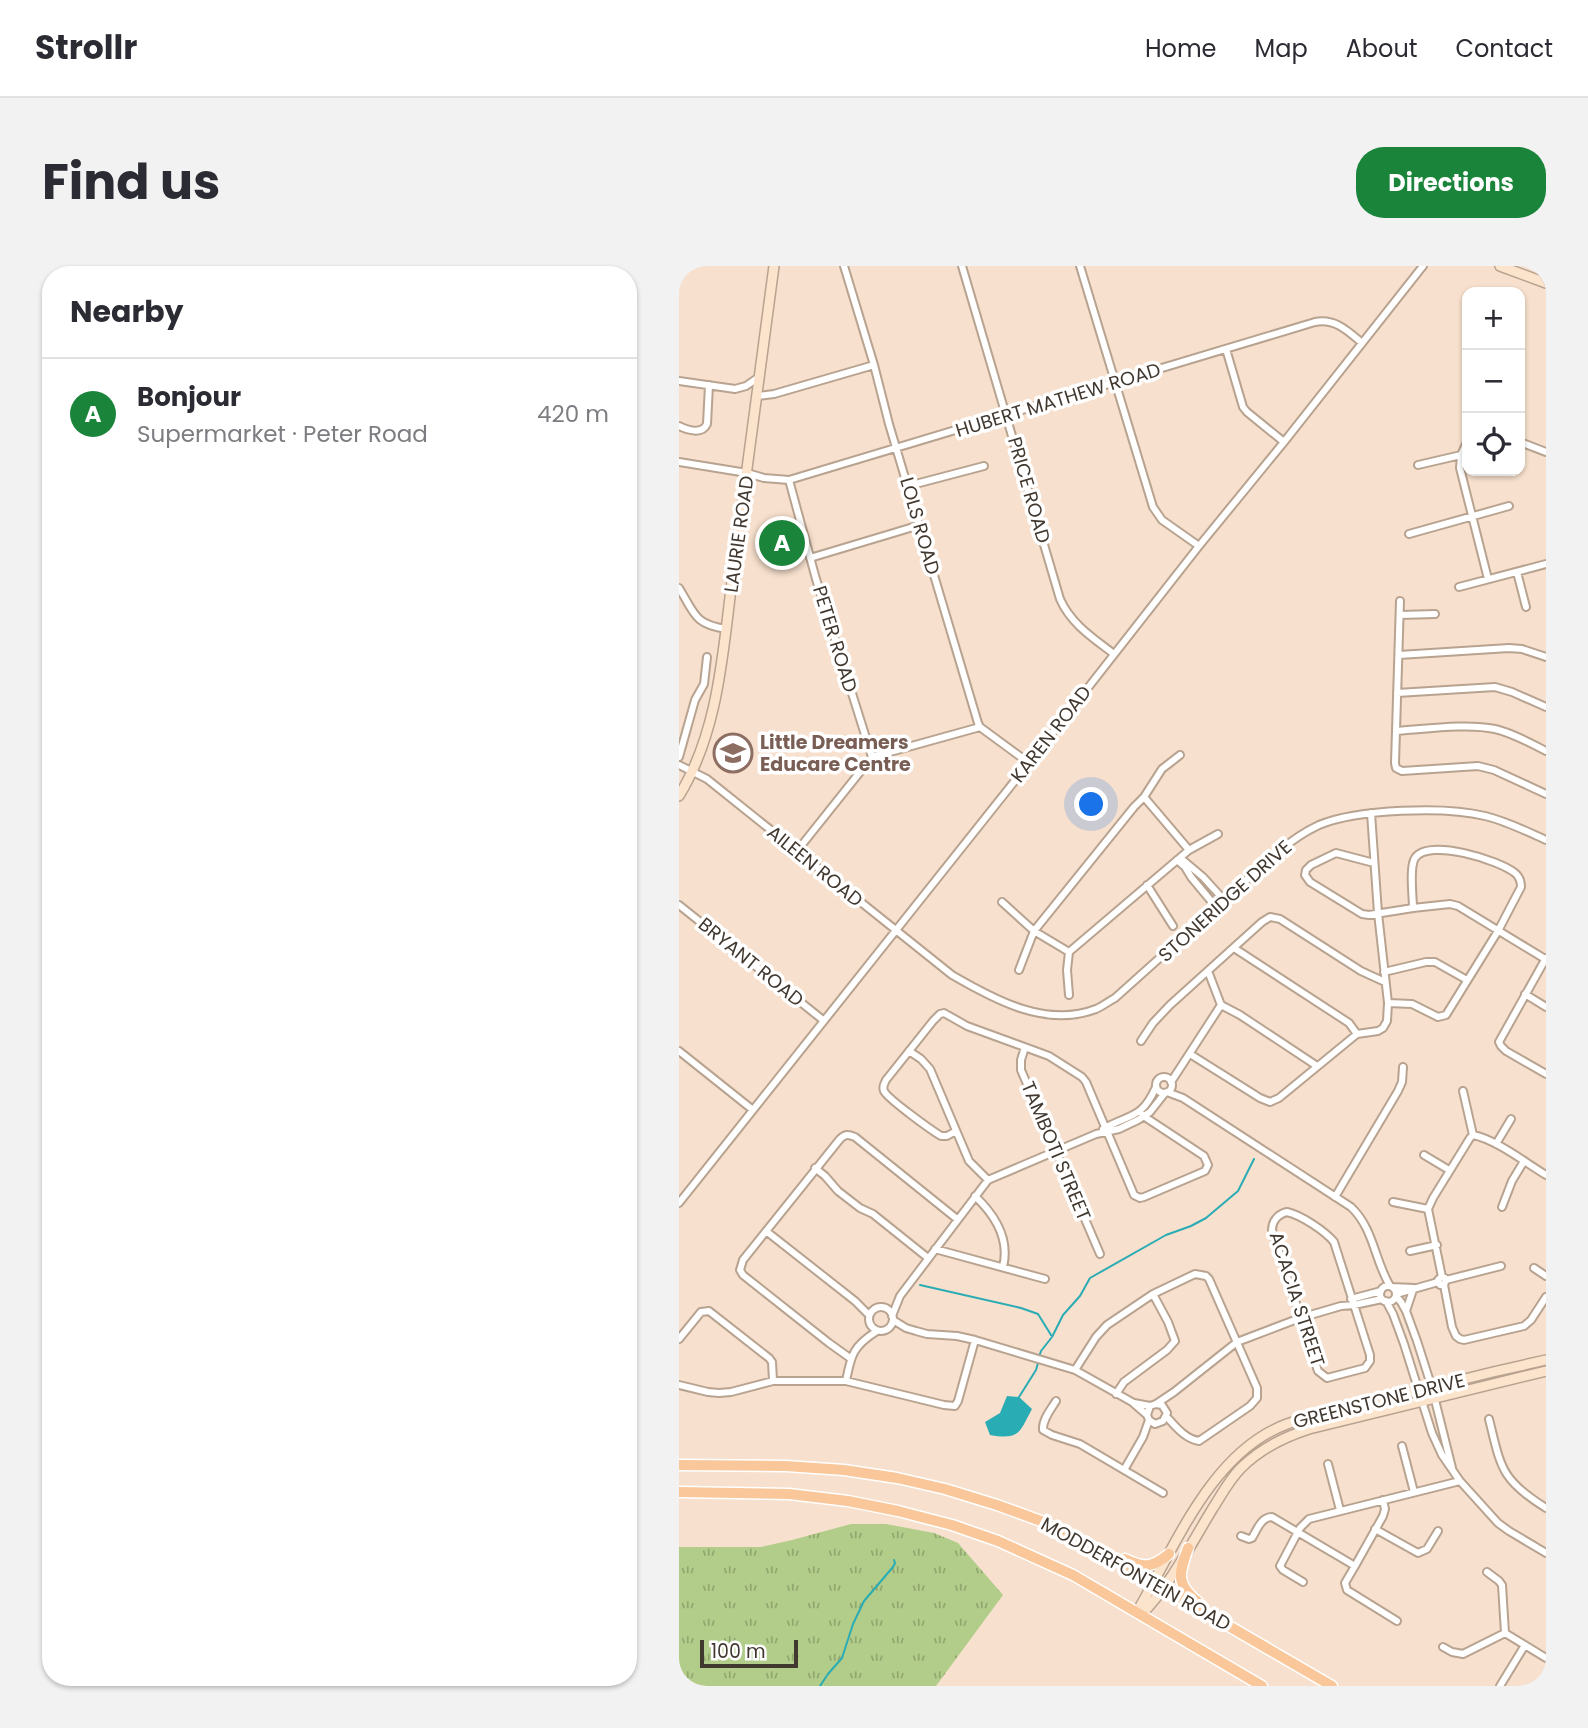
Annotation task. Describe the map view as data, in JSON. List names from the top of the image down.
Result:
{
  "streets": {
    "main road": ["LAURIE ROAD", "GREENSTONE DRIVE", "MODDERFONTEIN ROAD"],
    "street": [
      "HUBERT MATHEW ROAD",
      "PRICE ROAD",
      "LOLS ROAD",
      "PETER ROAD",
      "KAREN ROAD",
      "AILEEN ROAD",
      "STONERIDGE DRIVE",
      "BRYANT ROAD",
      "TAMBOTI STREET",
      "ACACIA STREET"
    ]
  },
  "crossings": [
    ["HUBERT MATHEW ROAD", "PRICE ROAD"],
    ["HUBERT MATHEW ROAD", "LOLS ROAD"],
    ["HUBERT MATHEW ROAD", "LAURIE ROAD"],
    ["HUBERT MATHEW ROAD", "PETER ROAD"],
    ["HUBERT MATHEW ROAD", "KAREN ROAD"],
    ["PRICE ROAD", "KAREN ROAD"],
    ["LAURIE ROAD", "AILEEN ROAD"],
    ["KAREN ROAD", "AILEEN ROAD"],
    ["KAREN ROAD", "BRYANT ROAD"],
    ["AILEEN ROAD", "STONERIDGE DRIVE"],
    ["GREENSTONE DRIVE", "MODDERFONTEIN ROAD"]
  ],
  "places": {
    "school or university": ["Little Dreamers Educare Centre"]
  },
  "scale_bar": "100 m",
  "page": {
    "header": "Strollr",
    "nav": [
      "Home",
      "Map",
      "About",
      "Contact"
    ],
    "title": "Find us",
    "buttons": "Directions",
    "heading": "Nearby",
    "map_buttons": ["+", "−"],
    "list": [
      {
        "mark": "A",
        "name": "Bonjour",
        "note": "Supermarket · Peter Road",
        "value": "420 m"
      }
    ],
    "pins": "A",
    "scale": "100 m"
  }
}
